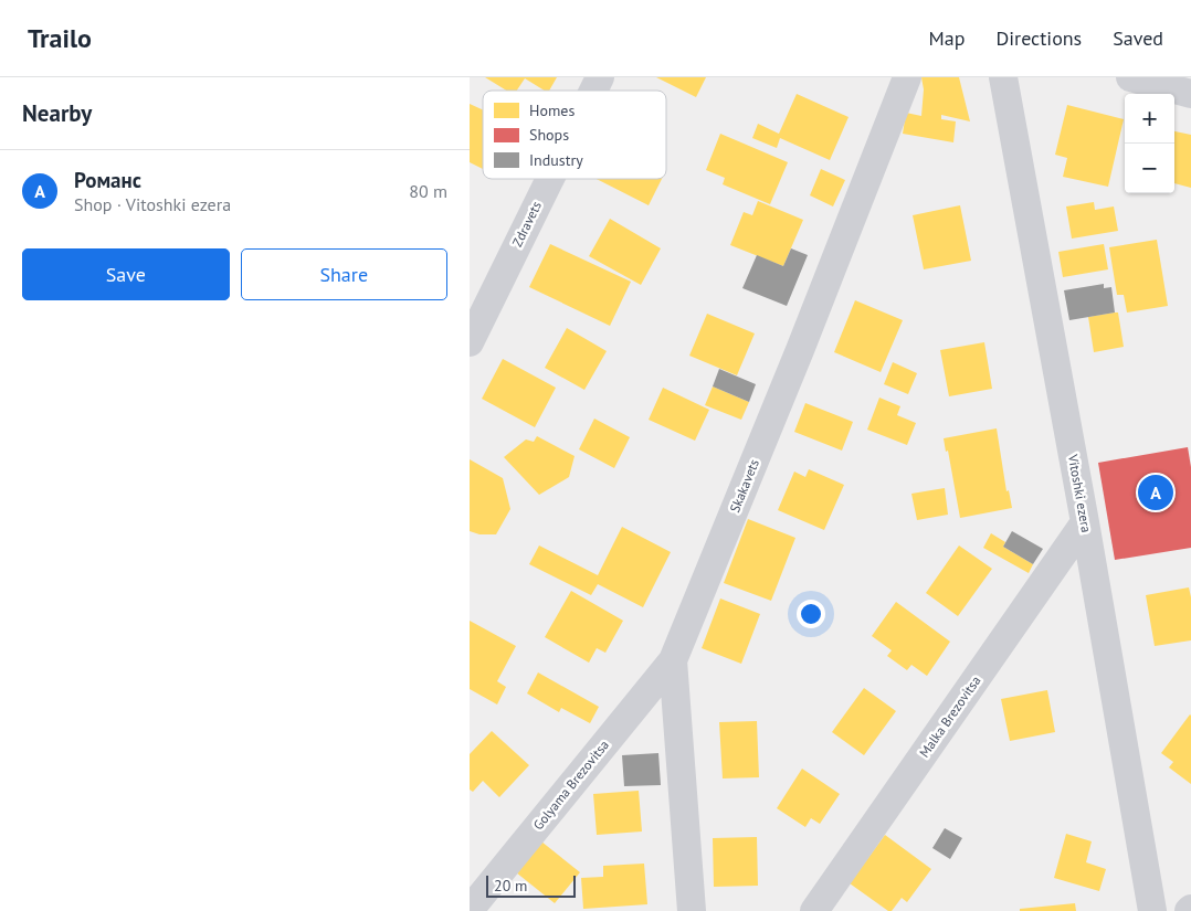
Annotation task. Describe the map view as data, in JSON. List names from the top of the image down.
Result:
{
  "streets": {
    "street": [
      "Zdravets",
      "Skakavets",
      "Vitoshki ezera",
      "Malka Brezovitsa",
      "Golyama Brezovitsa"
    ]
  },
  "crossings": [
    ["Skakavets", "Golyama Brezovitsa"],
    ["Vitoshki ezera", "Malka Brezovitsa"]
  ],
  "legend": ["Homes", "Shops", "Industry"],
  "scale_bar": "20 m",
  "page": {
    "header": "Trailo",
    "nav": ["Map", "Directions", "Saved"],
    "heading": "Nearby",
    "map_buttons": ["+", "−"],
    "list": [
      {
        "mark": "A",
        "name": "Романс",
        "note": "Shop · Vitoshki ezera",
        "value": "80 m"
      }
    ],
    "buttons": ["Save", "Share"],
    "pins": "A",
    "scale": "20 m"
  }
}
